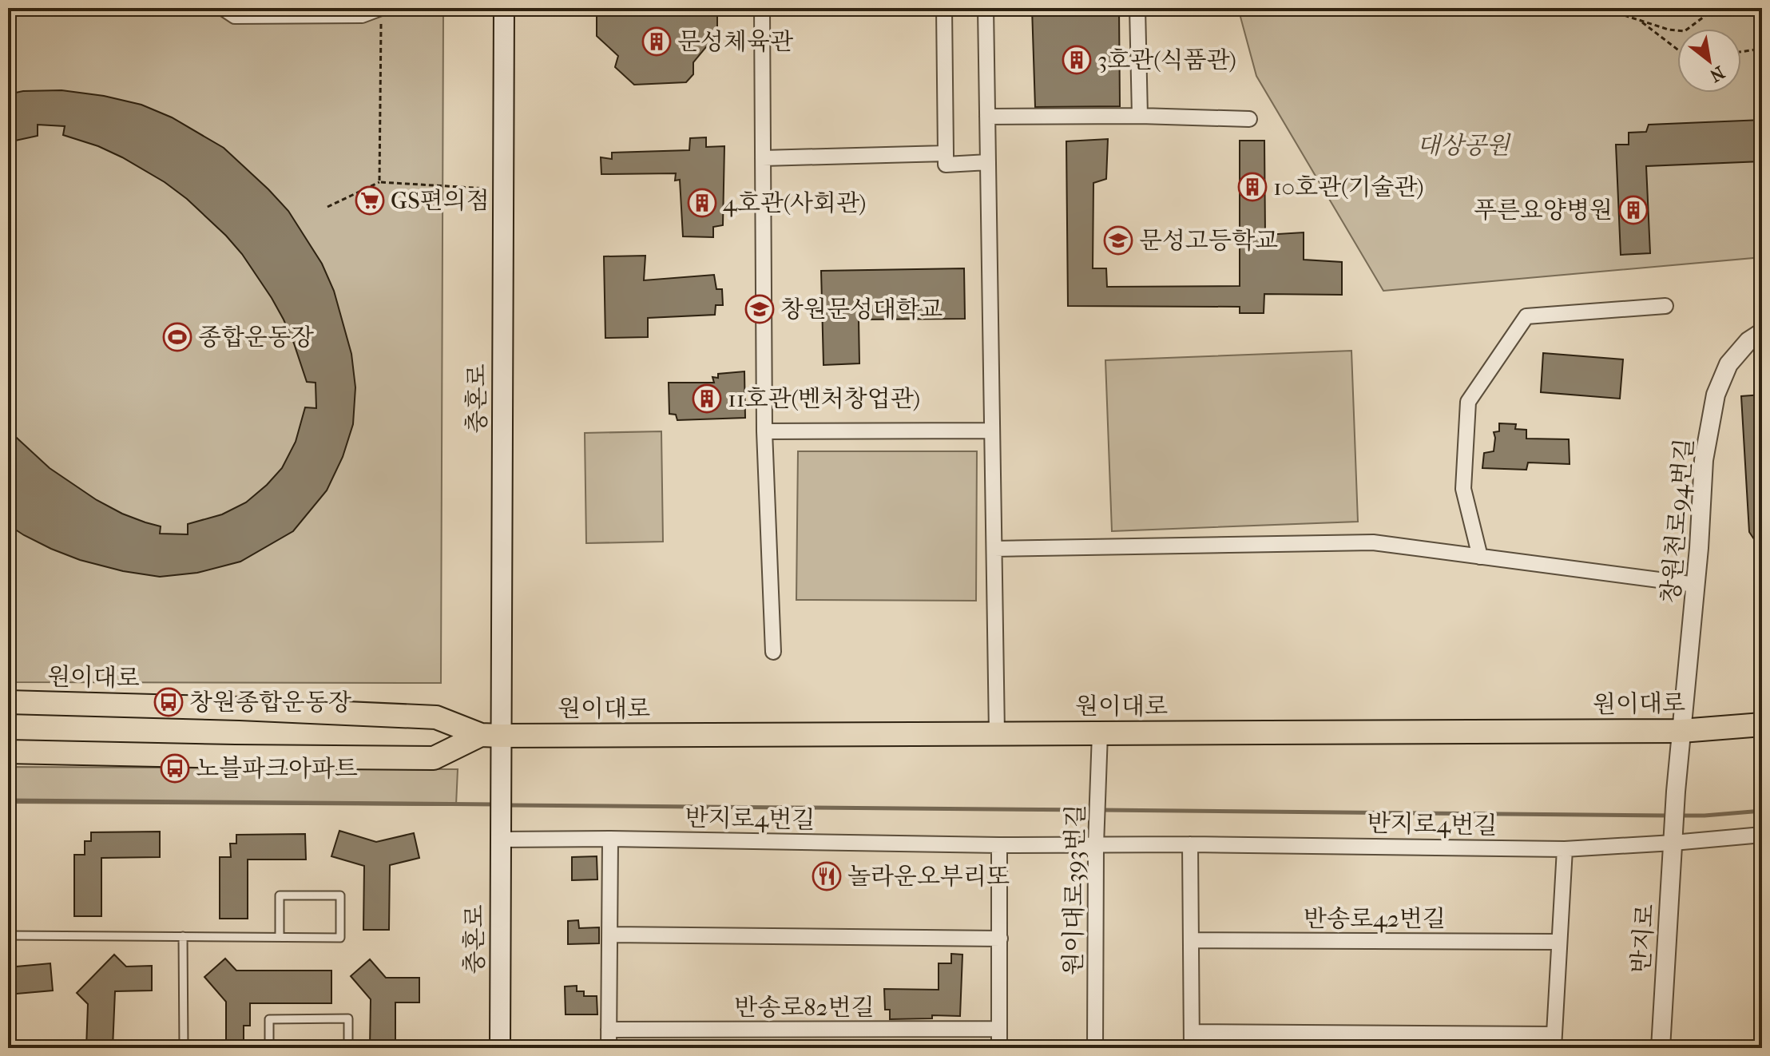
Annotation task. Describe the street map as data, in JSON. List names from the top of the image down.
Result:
{
  "streets": {
    "main road": ["충혼로", "원이대로"],
    "street": [
      "창원천로94번길",
      "반지로4번길",
      "원이대로393번길",
      "반송로42번길",
      "반지로",
      "반송로82번길"
    ]
  },
  "crossings": [
    ["충혼로", "원이대로"],
    ["충혼로", "반지로4번길"],
    ["창원천로94번길", "원이대로"],
    ["창원천로94번길", "반지로"],
    ["원이대로", "원이대로393번길"],
    ["원이대로", "반지로"],
    ["반지로4번길", "원이대로393번길"],
    ["반지로4번길", "반지로"]
  ],
  "parks": ["대상공원"],
  "places": {
    "building": [
      "문성체육관",
      "3호관(식품관)",
      "10호관(기술관)",
      "4호관(사회관)",
      "푸른요양병원",
      "11호관(벤처창업관)"
    ],
    "supermarket": ["GS편의점"],
    "school or university": ["문성고등학교", "창원문성대학교"],
    "sports": ["종합운동장"],
    "bus stop": ["창원종합운동장", "노블파크아파트"],
    "restaurant": ["놀라운오부리또"]
  },
  "north": "bottom right"
}
